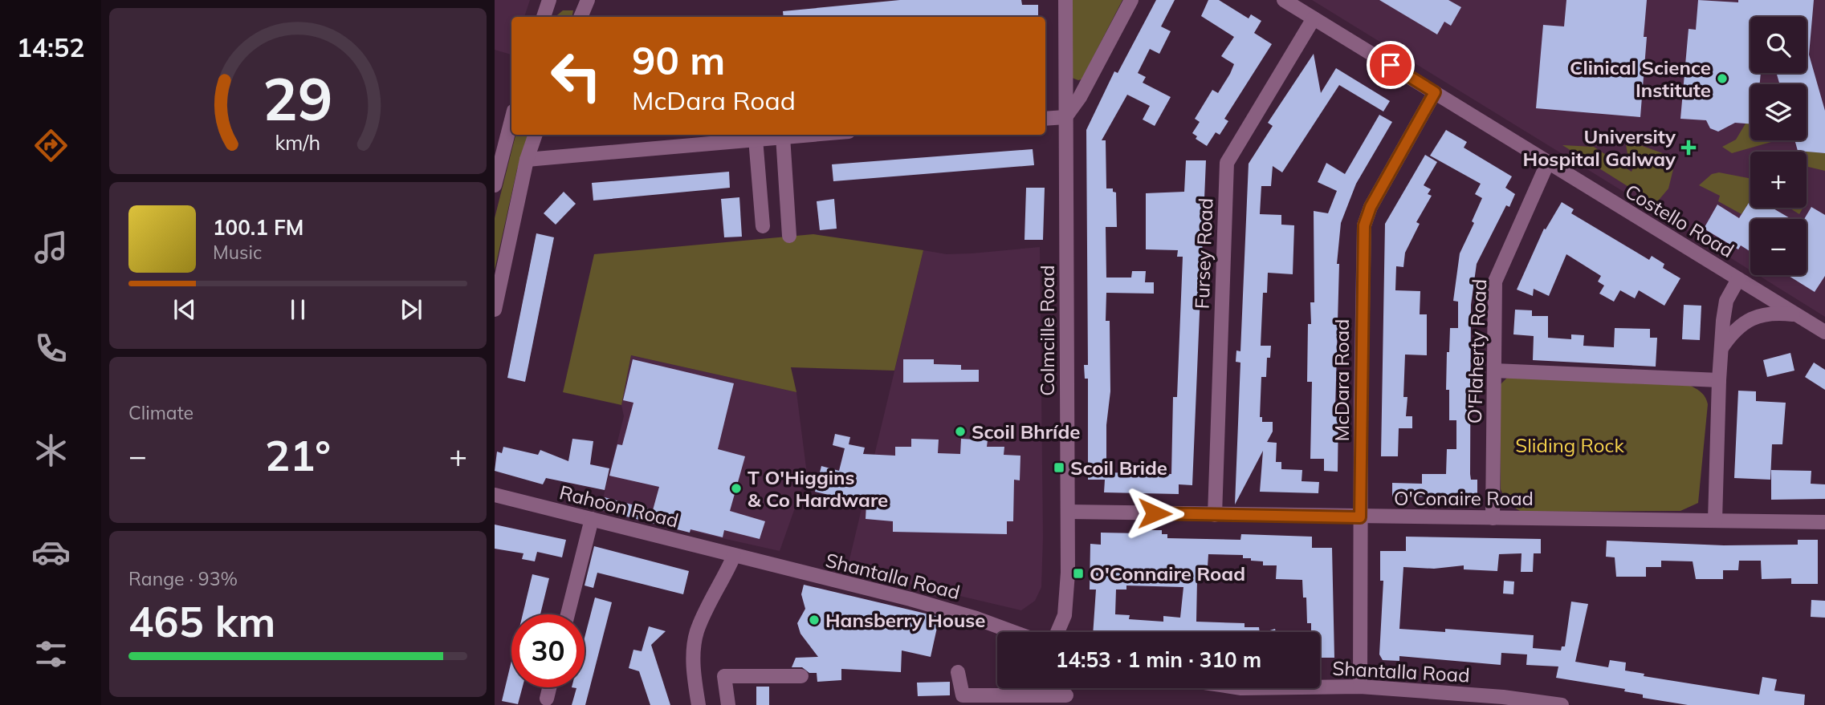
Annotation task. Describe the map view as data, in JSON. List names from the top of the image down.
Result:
{
  "streets": {
    "street": [
      "Costello Road",
      "Fursey Road",
      "Colmcille Road",
      "O'Flaherty Road",
      "McDara Road",
      "O'Conaire Road",
      "Rahoon Road",
      "Shantalla Road"
    ]
  },
  "crossings": [
    ["Costello Road", "Fursey Road"],
    ["Costello Road", "O'Flaherty Road"],
    ["Costello Road", "McDara Road"],
    ["Fursey Road", "O'Conaire Road"],
    ["Colmcille Road", "O'Conaire Road"],
    ["O'Flaherty Road", "O'Conaire Road"],
    ["McDara Road", "O'Conaire Road"],
    ["McDara Road", "Shantalla Road"],
    ["Rahoon Road", "Shantalla Road"]
  ],
  "parks": ["Sliding Rock"],
  "places": {
    "other": [
      "Clinical Science Institute",
      "Scoil Bhríde",
      "T O'Higgins & Co Hardware",
      "Hansberry House"
    ],
    "health": ["University Hospital Galway"],
    "transit": ["Scoil Bride", "O'Connaire Road"]
  },
  "page": {
    "tabs": "14:52",
    "map_buttons": ["+", "−"],
    "turn": ["90 m", "McDara Road"],
    "song": ["100.1 FM", "Music"],
    "tile": [
      "Climate",
      ["Range · 93%", "465 km"]
    ],
    "heat": ["−", "21°", "+"],
    "limit": "30",
    "trip": "14:53 · 1 min · 310 m",
    "gauge": ["29", "km/h"]
  }
}
